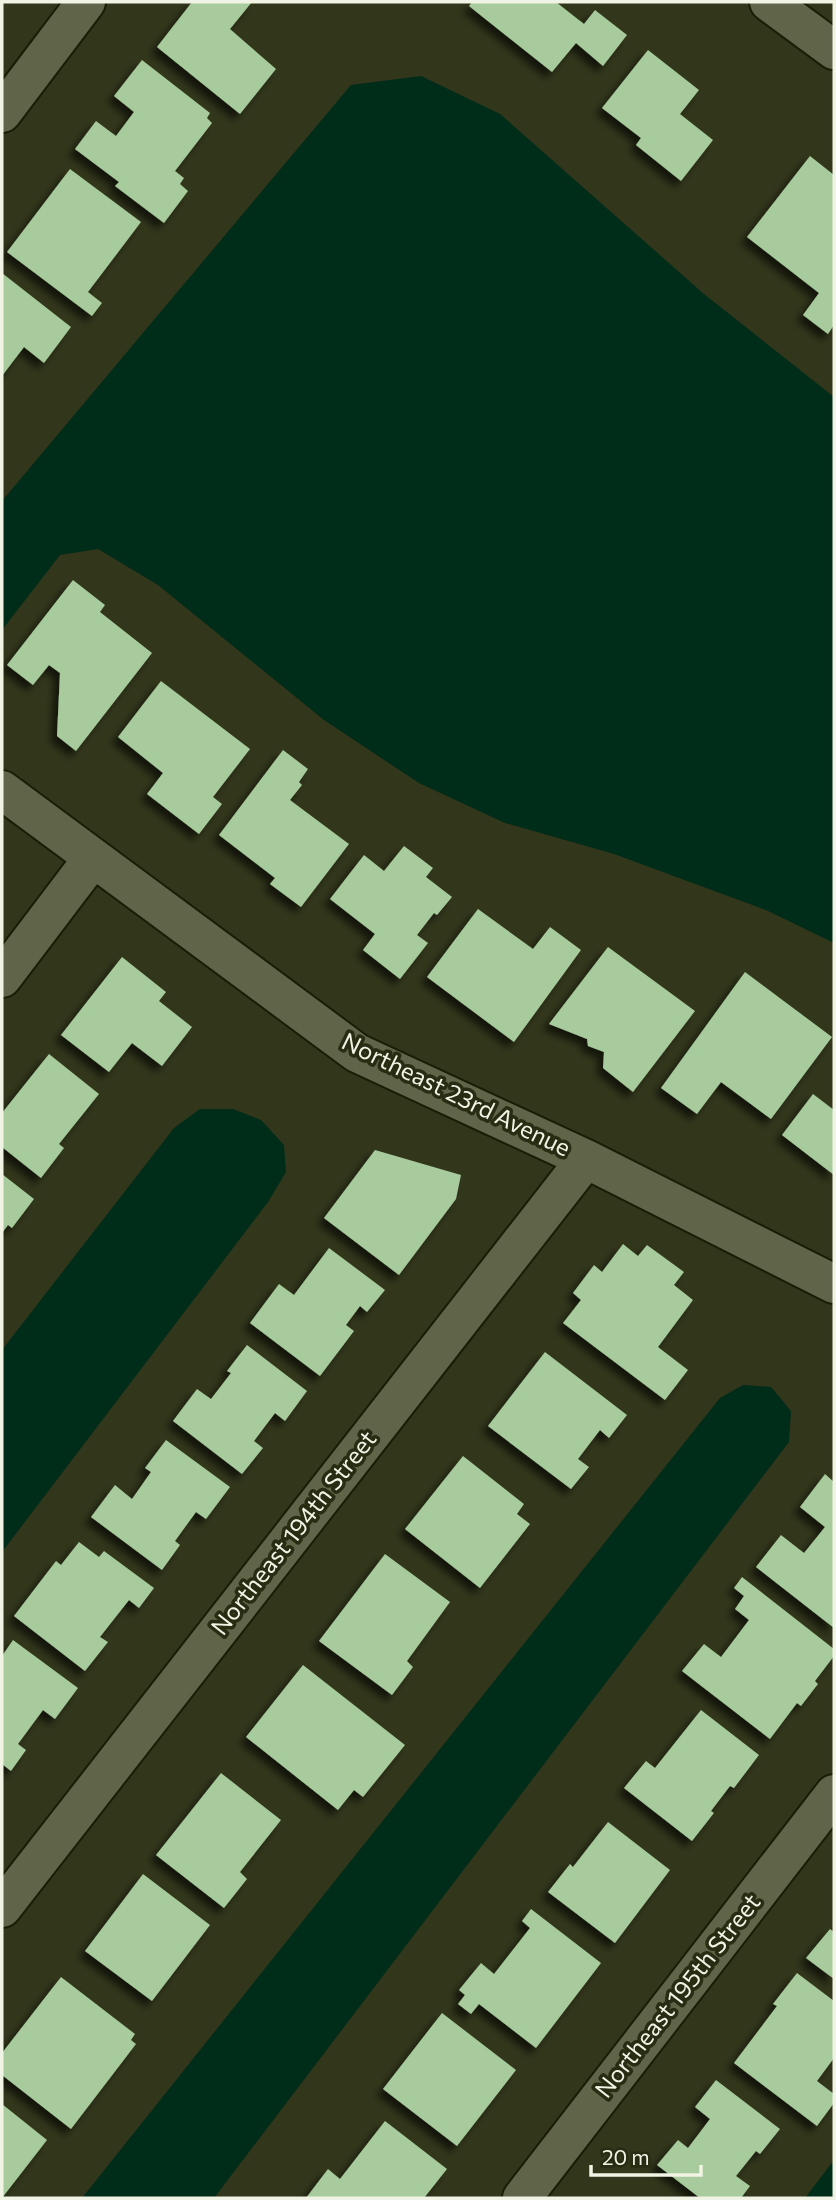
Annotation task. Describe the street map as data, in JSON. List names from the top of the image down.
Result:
{
  "streets": {
    "street": ["Northeast 23rd Avenue", "Northeast 194th Street", "Northeast 195th Street"]
  },
  "crossings": [
    ["Northeast 23rd Avenue", "Northeast 194th Street"]
  ],
  "scale_bar": "20 m"
}
